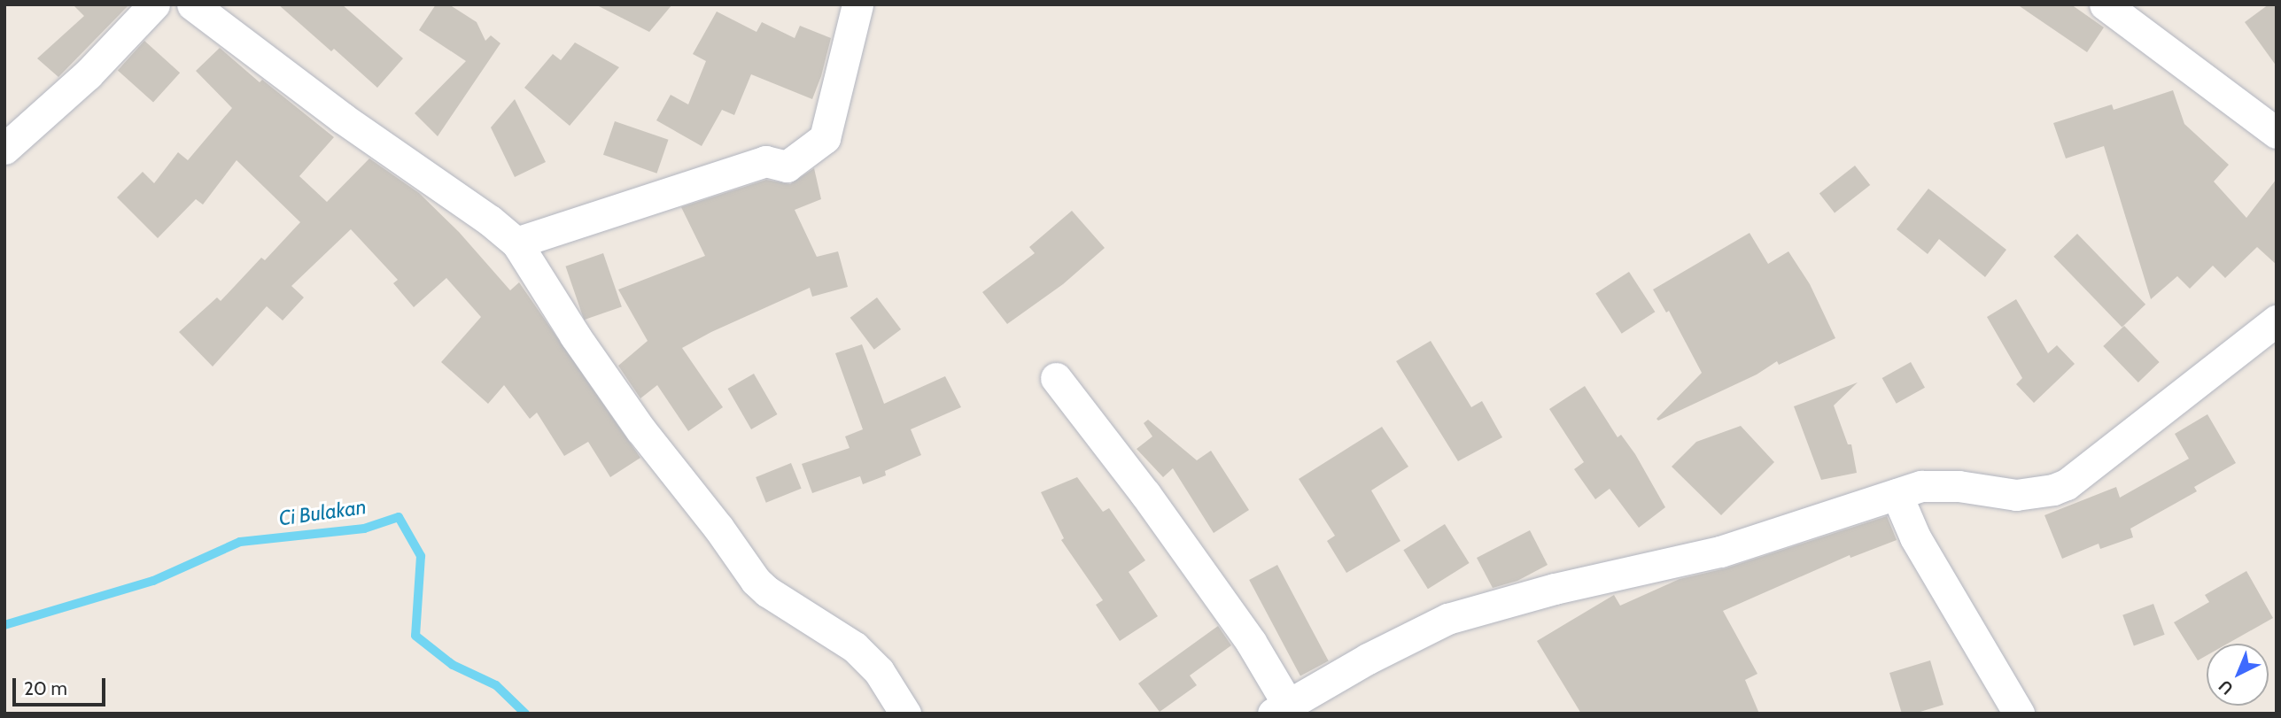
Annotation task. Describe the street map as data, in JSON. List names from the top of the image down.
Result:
{
  "water": ["Ci Bulakan"],
  "scale_bar": "20 m",
  "north": "bottom left"
}
